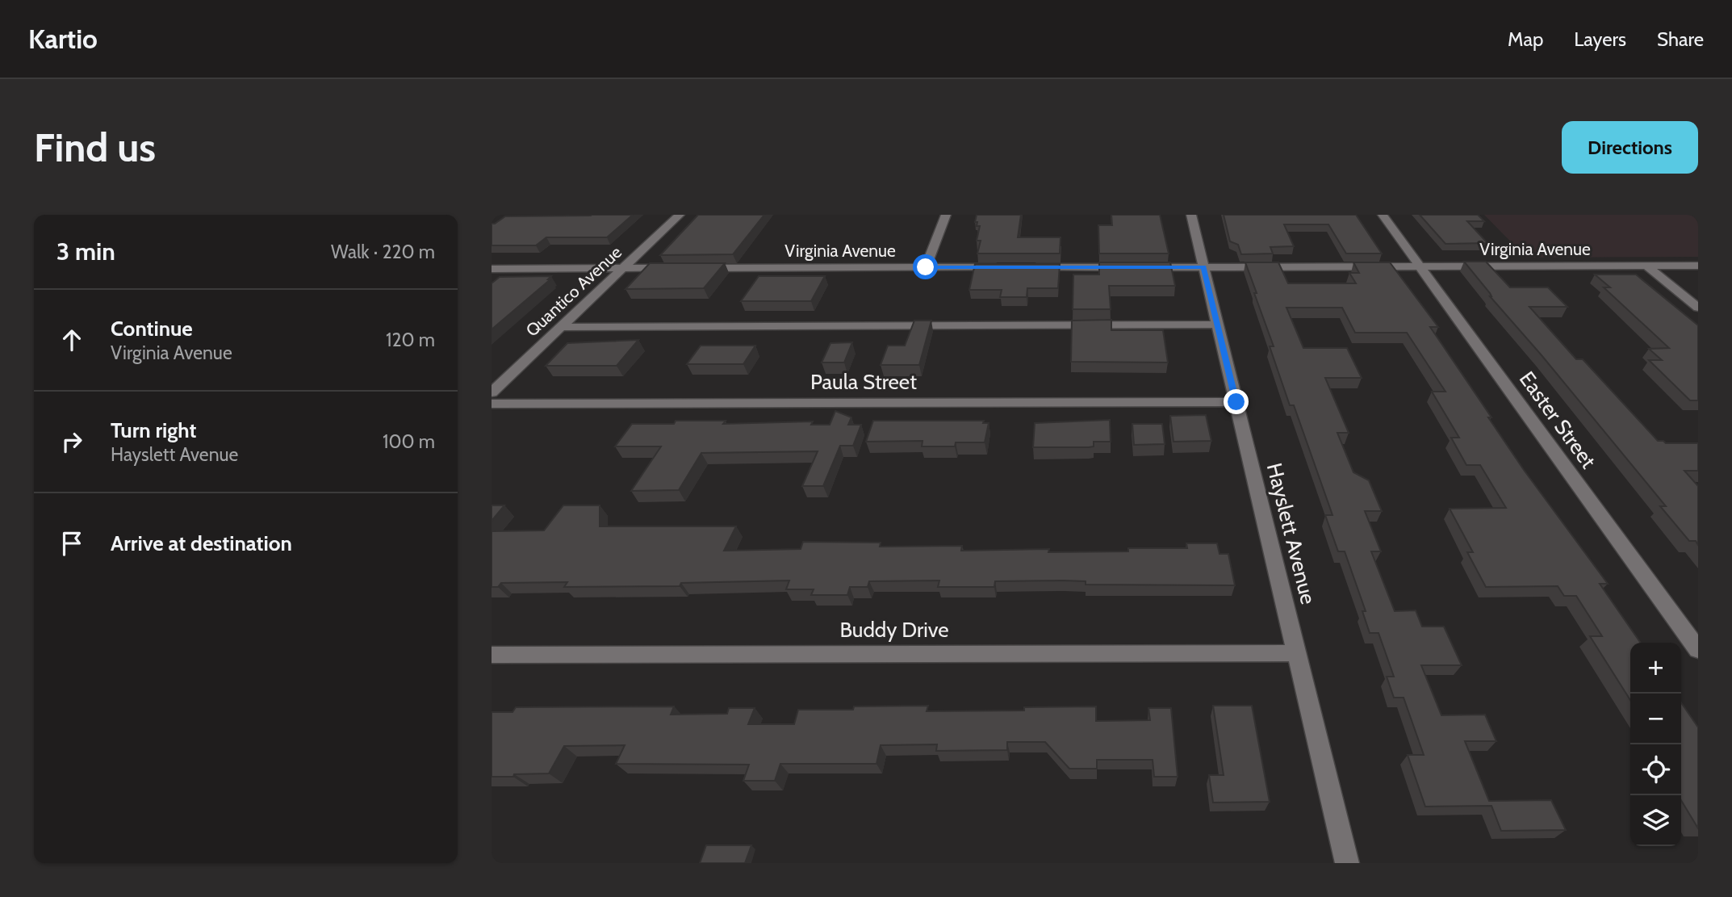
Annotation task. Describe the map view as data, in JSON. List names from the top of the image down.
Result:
{
  "streets": {
    "street": [
      "Virginia Avenue",
      "Quantico Avenue",
      "Paula Street",
      "Easter Street",
      "Hayslett Avenue",
      "Buddy Drive"
    ]
  },
  "crossings": [
    ["Virginia Avenue", "Quantico Avenue"],
    ["Virginia Avenue", "Easter Street"],
    ["Virginia Avenue", "Hayslett Avenue"],
    ["Paula Street", "Hayslett Avenue"],
    ["Hayslett Avenue", "Buddy Drive"]
  ],
  "page": {
    "header": "Kartio",
    "nav": ["Map", "Layers", "Share"],
    "buttons": "Directions",
    "title": "Find us",
    "heading": ["3 min", "Walk · 220 m"],
    "list": [
      ["Continue", "Virginia Avenue", "120 m"],
      ["Turn right", "Hayslett Avenue", "100 m"],
      "Arrive at destination"
    ],
    "map_buttons": ["+", "−"]
  }
}
